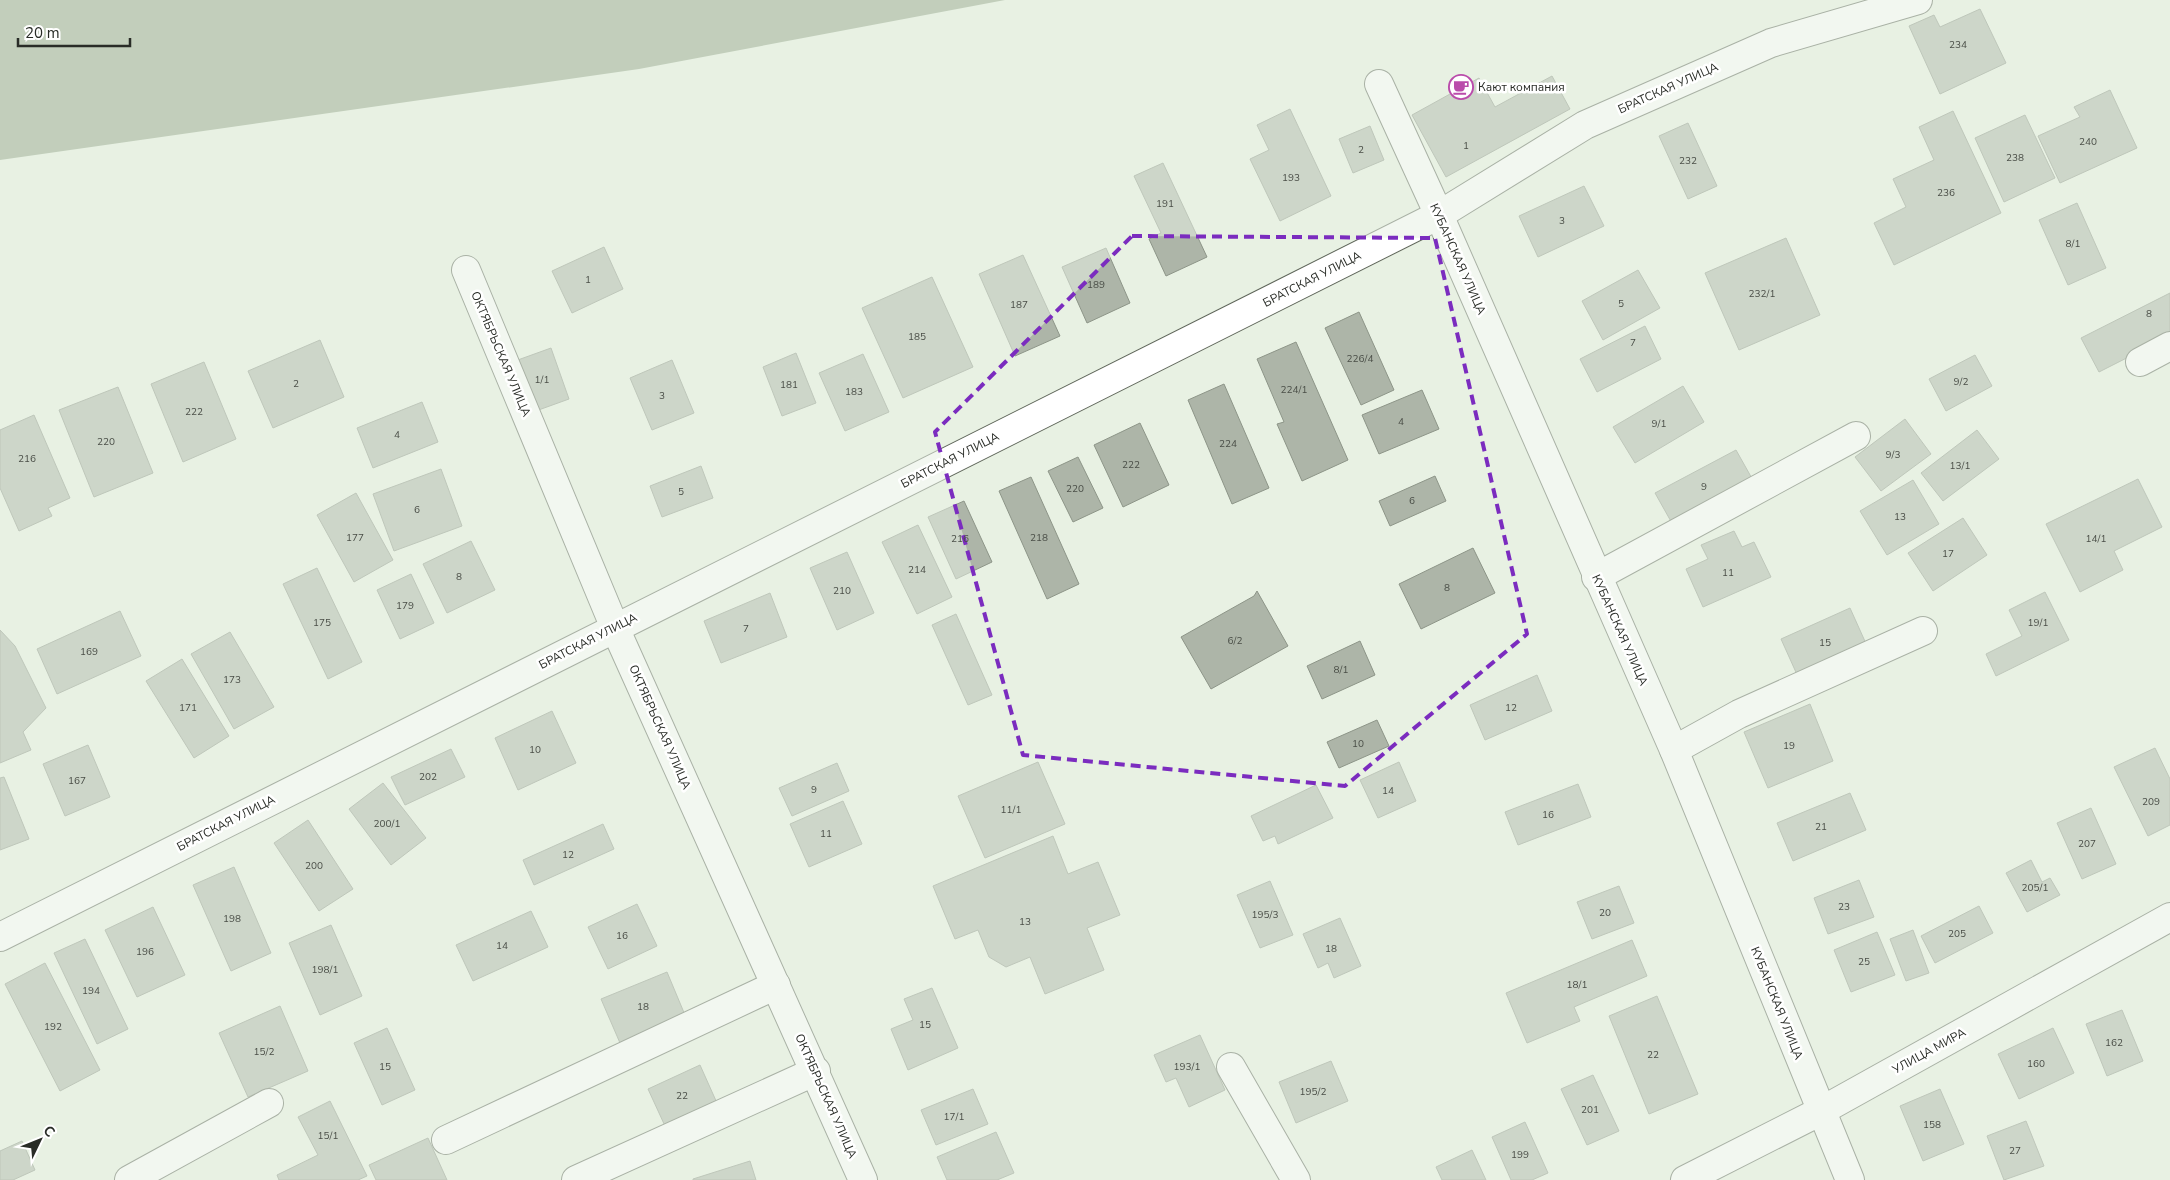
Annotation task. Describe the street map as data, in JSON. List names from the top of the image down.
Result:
{
  "streets": {
    "street": [
      "БРАТСКАЯ УЛИЦА",
      "КУБАНСКАЯ УЛИЦА",
      "ОКТЯБРЬСКАЯ УЛИЦА",
      "УЛИЦА МИРА"
    ]
  },
  "crossings": [
    ["БРАТСКАЯ УЛИЦА", "КУБАНСКАЯ УЛИЦА"],
    ["БРАТСКАЯ УЛИЦА", "ОКТЯБРЬСКАЯ УЛИЦА"],
    ["КУБАНСКАЯ УЛИЦА", "УЛИЦА МИРА"]
  ],
  "places": {
    "cafe": ["Кают компания"]
  },
  "house_numbers": [
    "234",
    "240",
    "1",
    "2",
    "238",
    "232",
    "193",
    "236",
    "191",
    "3",
    "8/1",
    "1",
    "189",
    "232/1",
    "5",
    "187",
    "8",
    "185",
    "7",
    "226/4",
    "1/1",
    "9/2",
    "2",
    "181",
    "224/1",
    "183",
    "3",
    "222",
    "4",
    "9/1",
    "4",
    "220",
    "224",
    "9/3",
    "216",
    "222",
    "13/1",
    "9",
    "220",
    "5",
    "6",
    "6",
    "13",
    "177",
    "218",
    "216",
    "14/1",
    "17",
    "214",
    "11",
    "8",
    "8",
    "210",
    "179",
    "175",
    "19/1",
    "7",
    "6/2",
    "15",
    "169",
    "8/1",
    "173",
    "171",
    "12",
    "10",
    "19",
    "10",
    "202",
    "167",
    "9",
    "14",
    "209",
    "11/1",
    "16",
    "200/1",
    "21",
    "11",
    "207",
    "12",
    "200",
    "205/1",
    "23",
    "20",
    "195/3",
    "198",
    "13",
    "205",
    "16",
    "14",
    "18",
    "196",
    "25",
    "198/1",
    "18/1",
    "194",
    "18",
    "15",
    "192",
    "162",
    "15/2",
    "22",
    "160",
    "15",
    "193/1",
    "195/2",
    "22",
    "201",
    "17/1",
    "158",
    "15/1",
    "27",
    "199"
  ],
  "scale_bar": "20 m",
  "north": "top right"
}
